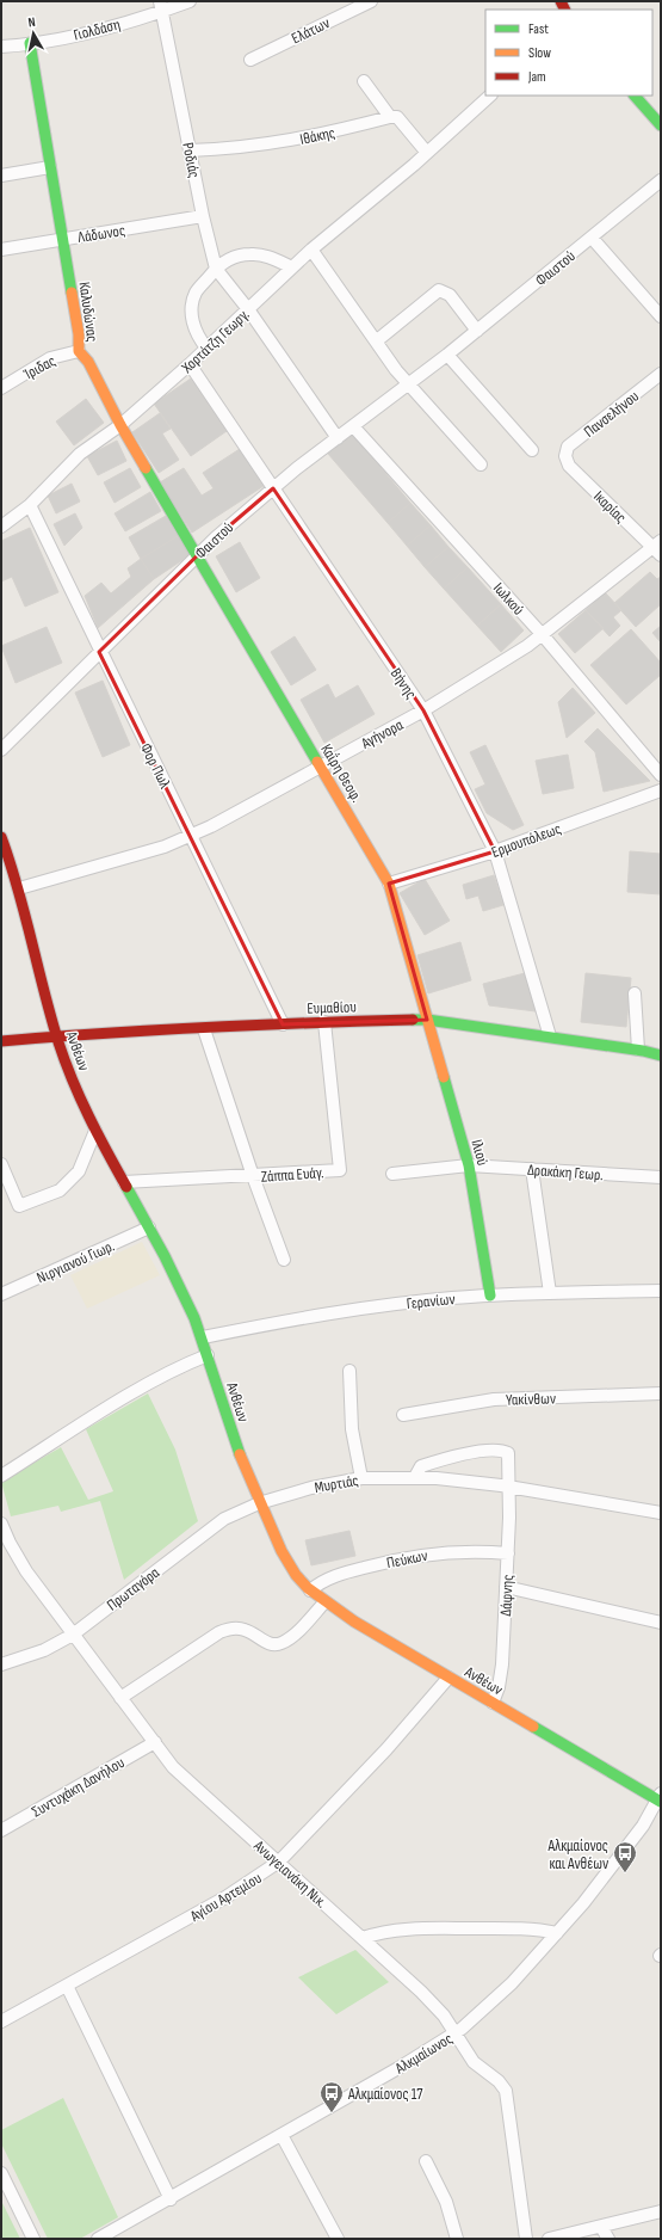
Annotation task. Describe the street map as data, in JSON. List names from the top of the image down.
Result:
{
  "streets": {
    "street": [
      "Γιολδάση",
      "Ελάτων",
      "Ιθάκης",
      "Ροδιάς",
      "Λάδωνος",
      "Φαιστού",
      "Καλυδώνας",
      "Χορτάτζη Γεωργ.",
      "Ίριδας",
      "Πανσελήνου",
      "Ικαρίας",
      "Ιωλκού",
      "Βήνης",
      "Αγήνορα",
      "Φορ Πωλ",
      "Καΐρη Θεοφ.",
      "Ερμουπόλεως",
      "Ευμαθίου",
      "Ανθέων",
      "Ιλιού",
      "Δρακάκη Γεωρ.",
      "Ζάππα Ευάγ.",
      "Νιργιανού Γιωρ.",
      "Γερανίων",
      "Υακίνθων",
      "Μυρτιάς",
      "Πεύκων",
      "Πρωταγόρα",
      "Δάφνης",
      "Συντυχάκη Δανήλου",
      "Ανωγειανάκη Νικ.",
      "Αγίου Αρτεμίου",
      "Αλκμαίωνος"
    ]
  },
  "crossings": [
    ["Γιολδάση", "Ροδιάς"],
    ["Γιολδάση", "Καλυδώνας"],
    ["Ιθάκης", "Ροδιάς"],
    ["Ροδιάς", "Λάδωνος"],
    ["Ροδιάς", "Χορτάτζη Γεωργ."],
    ["Λάδωνος", "Καλυδώνας"],
    ["Φαιστού", "Καλυδώνας"],
    ["Φαιστού", "Ιωλκού"],
    ["Φαιστού", "Βήνης"],
    ["Φαιστού", "Φορ Πωλ"],
    ["Φαιστού", "Καΐρη Θεοφ."],
    ["Καλυδώνας", "Χορτάτζη Γεωργ."],
    ["Καλυδώνας", "Ίριδας"],
    ["Καλυδώνας", "Καΐρη Θεοφ."],
    ["Χορτάτζη Γεωργ.", "Βήνης"],
    ["Χορτάτζη Γεωργ.", "Φορ Πωλ"],
    ["Πανσελήνου", "Ικαρίας"],
    ["Ικαρίας", "Αγήνορα"],
    ["Ιωλκού", "Αγήνορα"],
    ["Βήνης", "Αγήνορα"],
    ["Βήνης", "Ερμουπόλεως"],
    ["Βήνης", "Ευμαθίου"],
    ["Αγήνορα", "Φορ Πωλ"],
    ["Αγήνορα", "Καΐρη Θεοφ."],
    ["Αγήνορα", "Ανθέων"],
    ["Φορ Πωλ", "Ευμαθίου"],
    ["Καΐρη Θεοφ.", "Ερμουπόλεως"],
    ["Καΐρη Θεοφ.", "Ευμαθίου"],
    ["Καΐρη Θεοφ.", "Ιλιού"],
    ["Ευμαθίου", "Ανθέων"],
    ["Ευμαθίου", "Ιλιού"],
    ["Ευμαθίου", "Ζάππα Ευάγ."],
    ["Ανθέων", "Ζάππα Ευάγ."],
    ["Ανθέων", "Νιργιανού Γιωρ."],
    ["Ανθέων", "Γερανίων"],
    ["Ανθέων", "Μυρτιάς"],
    ["Ανθέων", "Πεύκων"],
    ["Ανθέων", "Πρωταγόρα"],
    ["Ανθέων", "Δάφνης"],
    ["Ανθέων", "Αγίου Αρτεμίου"],
    ["Ανθέων", "Αλκμαίωνος"],
    ["Ιλιού", "Δρακάκη Γεωρ."],
    ["Ιλιού", "Γερανίων"],
    ["Μυρτιάς", "Πρωταγόρα"],
    ["Μυρτιάς", "Δάφνης"],
    ["Πεύκων", "Δάφνης"],
    ["Πρωταγόρα", "Ανωγειανάκη Νικ."],
    ["Συντυχάκη Δανήλου", "Ανωγειανάκη Νικ."],
    ["Ανωγειανάκη Νικ.", "Αγίου Αρτεμίου"],
    ["Ανωγειανάκη Νικ.", "Αλκμαίωνος"]
  ],
  "places": {
    "bus stop": ["Αλκμαίονος και Ανθέων", "Αλκμαίονος 17"]
  },
  "legend": ["Fast", "Slow", "Jam"],
  "north": "top"
}
